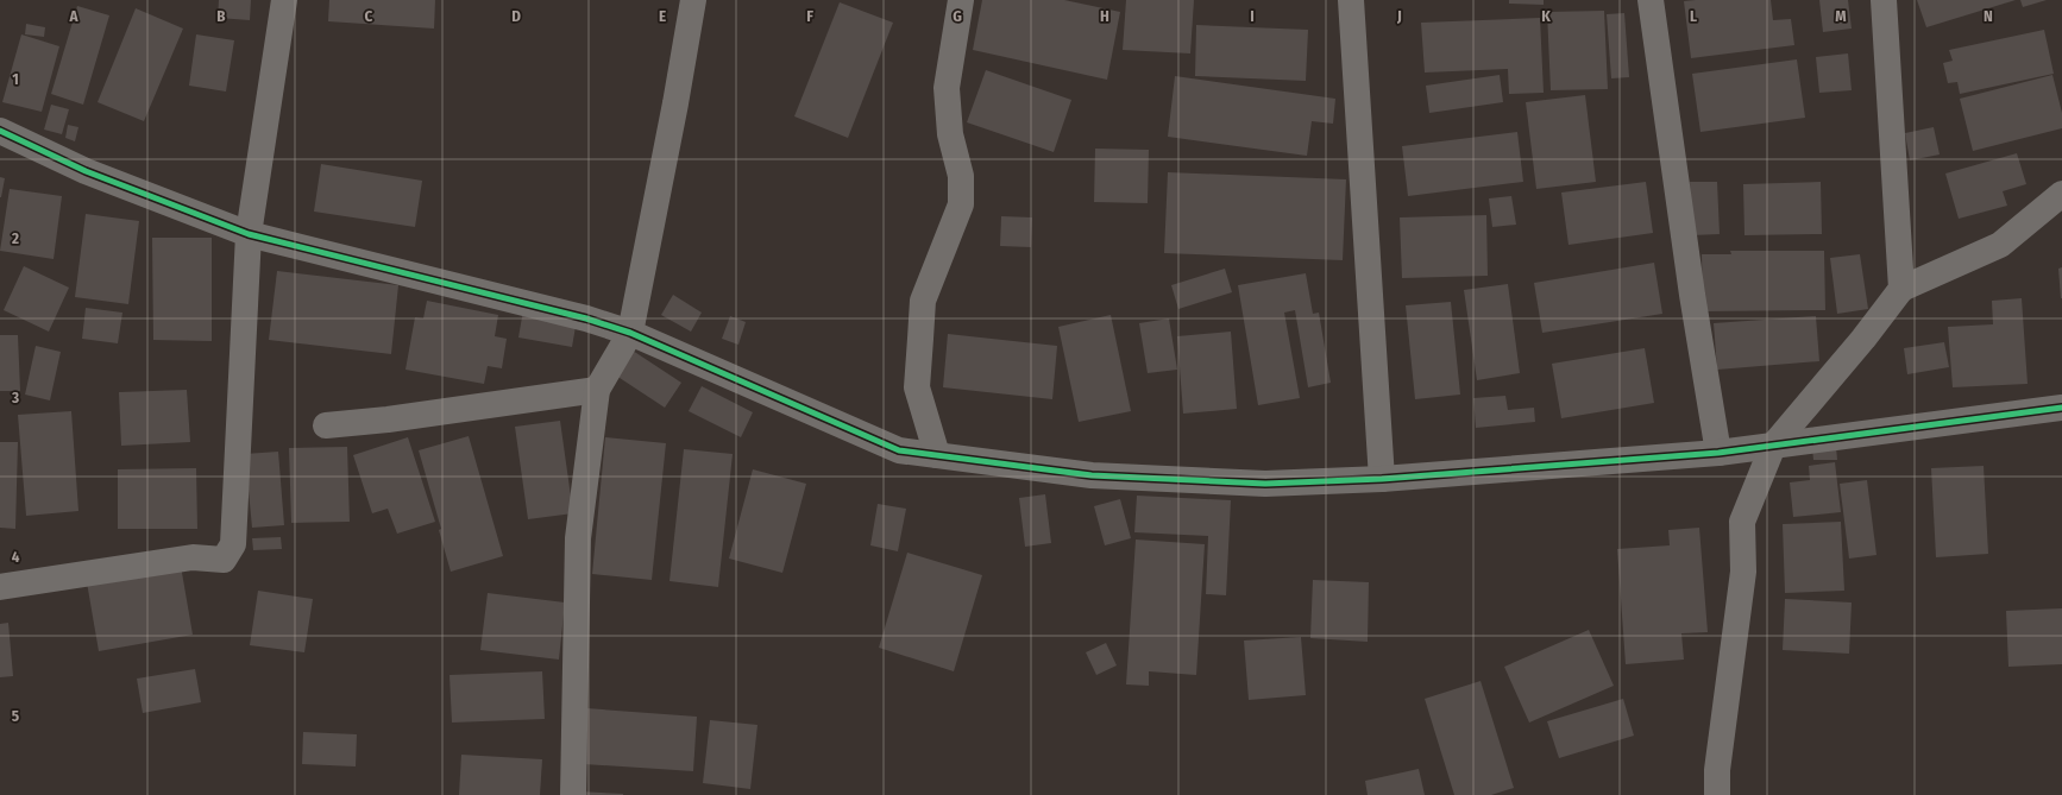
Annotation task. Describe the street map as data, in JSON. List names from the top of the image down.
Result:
{
  "grid": {
    "columns": [
      "A",
      "B",
      "C",
      "D",
      "E",
      "F",
      "G",
      "H",
      "I",
      "J",
      "K",
      "L",
      "M",
      "N"
    ],
    "rows": [
      "1",
      "2",
      "3",
      "4",
      "5"
    ]
  }
}
